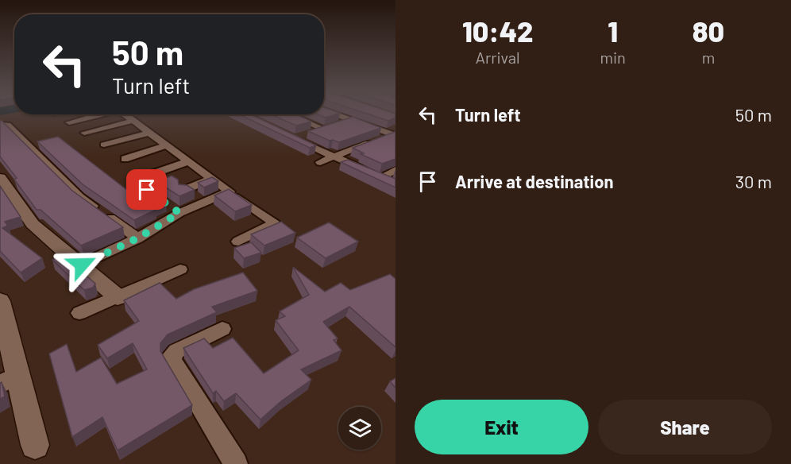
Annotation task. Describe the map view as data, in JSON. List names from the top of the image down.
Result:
{
  "page": {
    "eta": [
      "10:42",
      "Arrival",
      "1",
      "min",
      "80",
      "m"
    ],
    "turn": ["50 m", "Turn left"],
    "list": [
      {
        "name": "Turn left",
        "value": "50 m"
      },
      {
        "name": "Arrive at destination",
        "value": "30 m"
      }
    ],
    "buttons": ["Exit", "Share"]
  }
}
